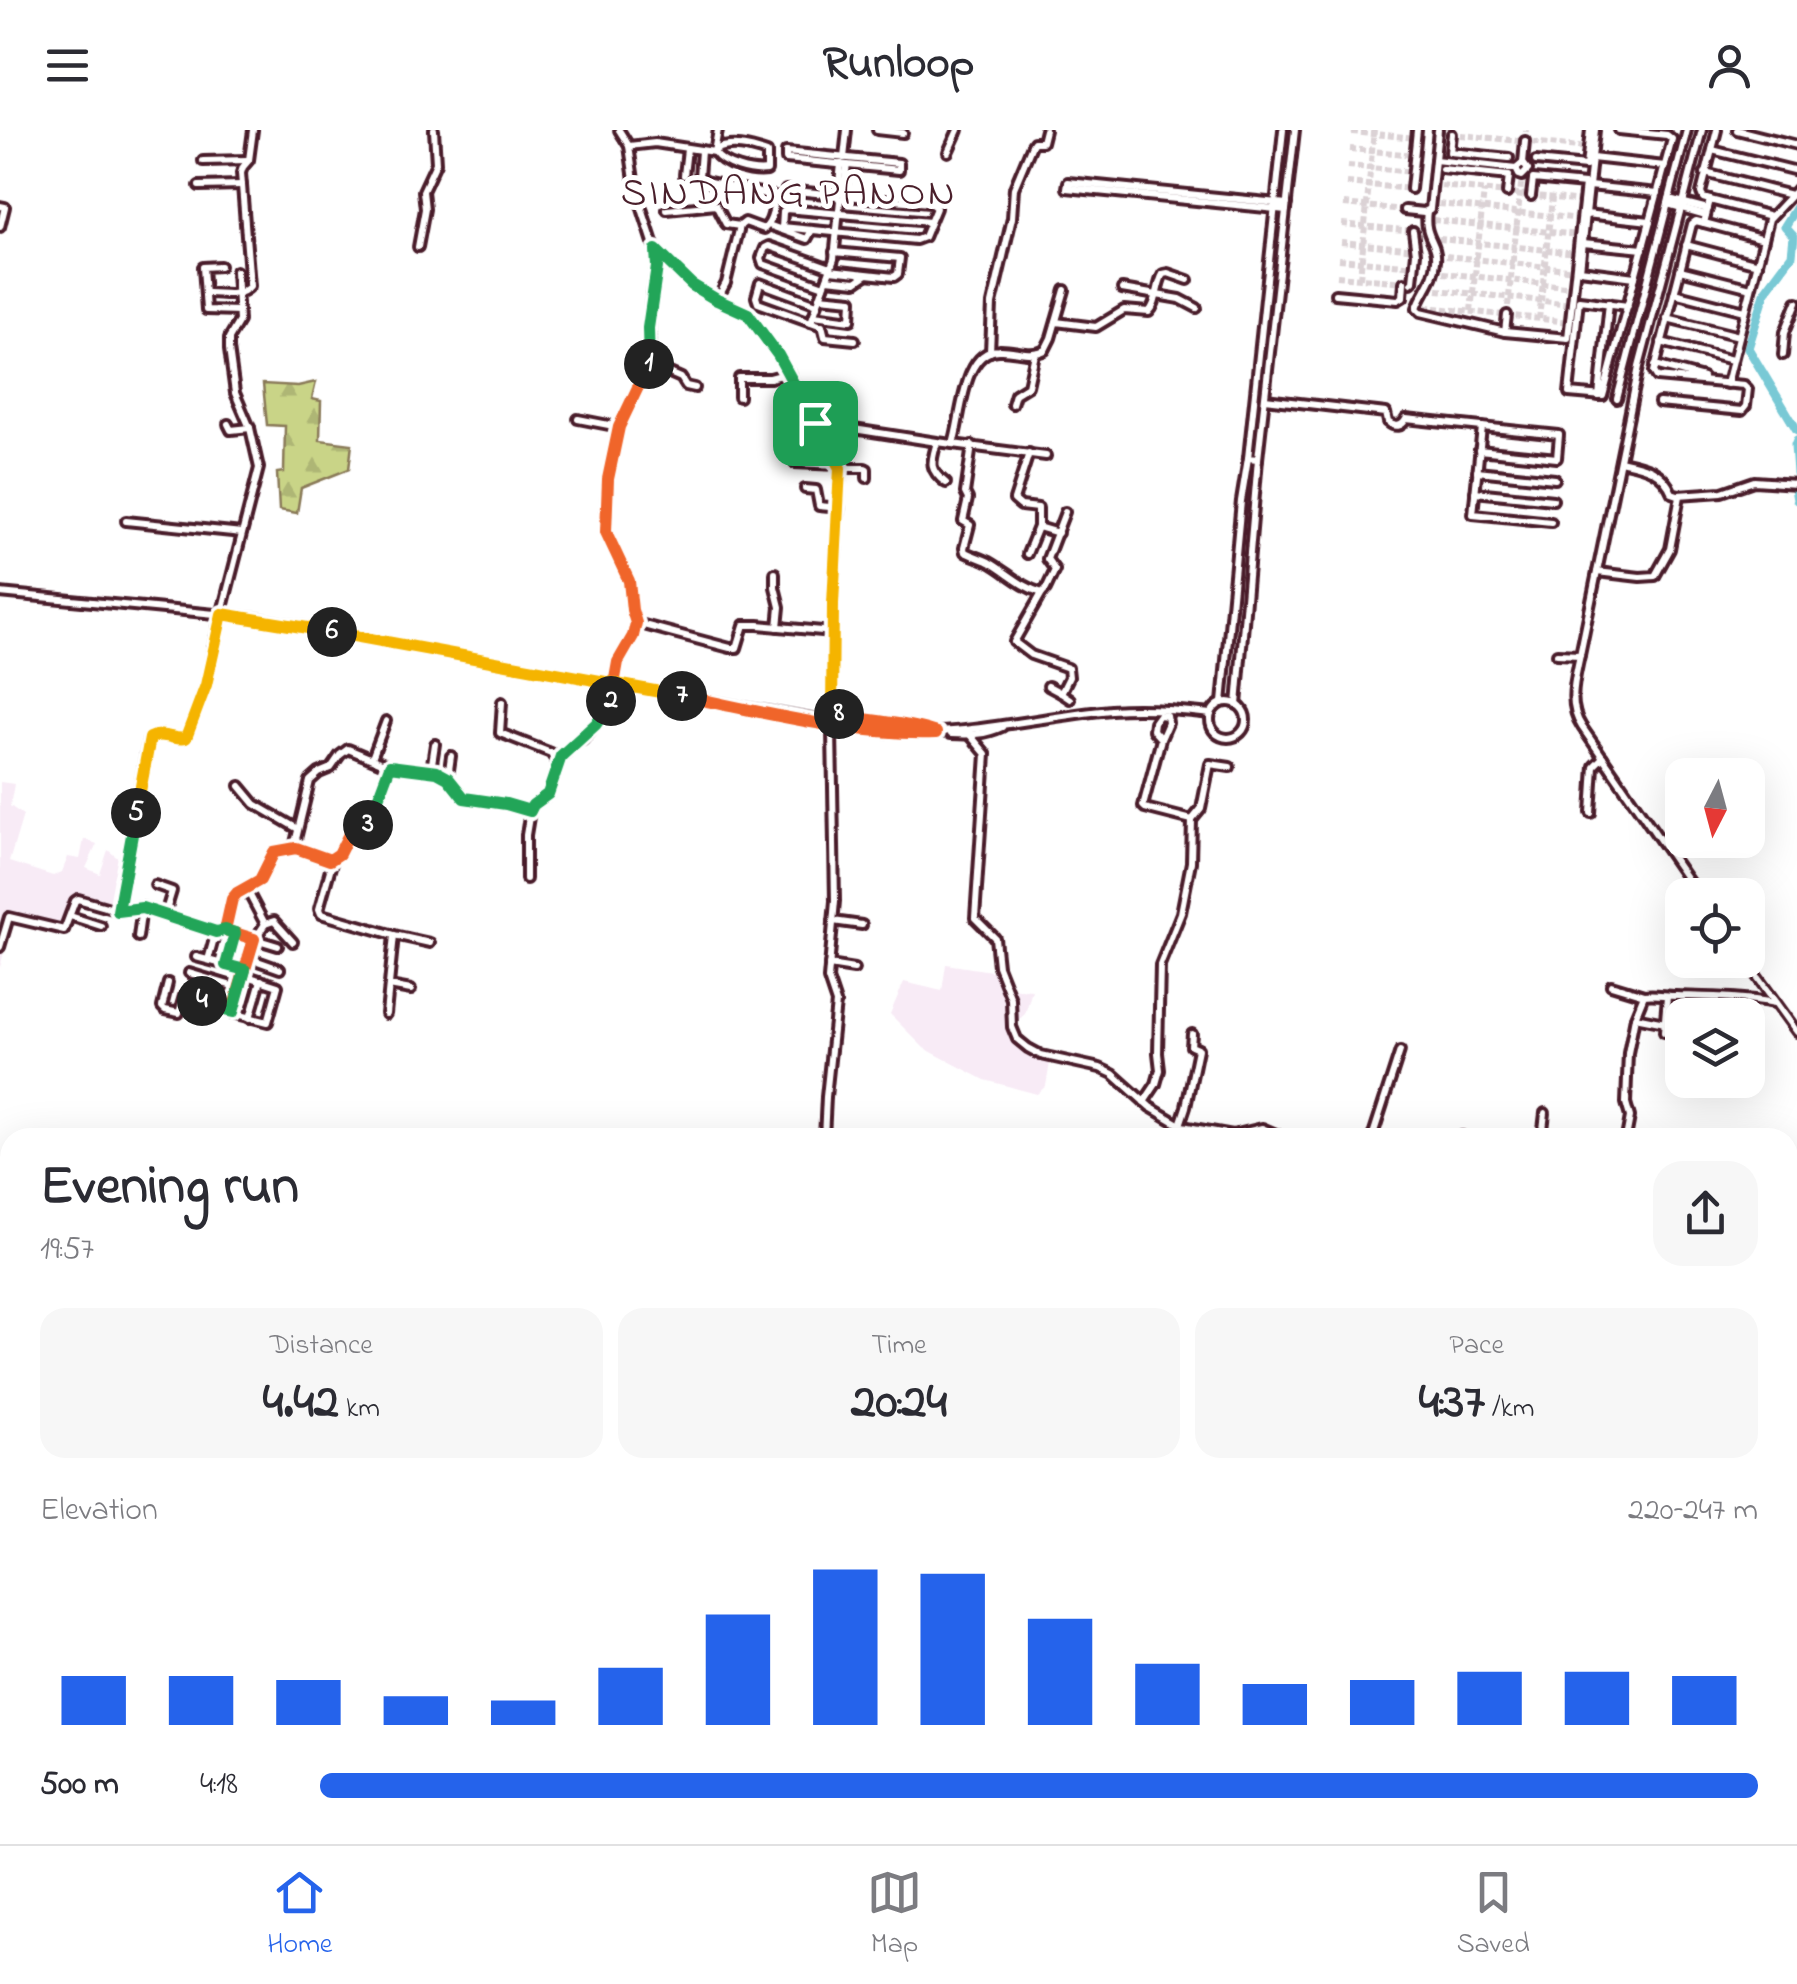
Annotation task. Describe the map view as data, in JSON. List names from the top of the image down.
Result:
{
  "districts": ["SINDANG PANON"],
  "north": "bottom",
  "page": {
    "header": "Runloop",
    "pins": [
      "1",
      "6",
      "7",
      "2",
      "8",
      "5",
      "3",
      "4"
    ],
    "heading": ["Evening run", "19:57"],
    "stats": [
      ["Distance", "4.42 km"],
      ["Time", "20:24"],
      ["Pace", "4:37 /km"]
    ],
    "chart": ["Elevation", "220–247 m"],
    "list": [
      {
        "name": "500 m",
        "note": "4:18"
      }
    ],
    "tabs": ["Home", "Map", "Saved"]
  }
}
